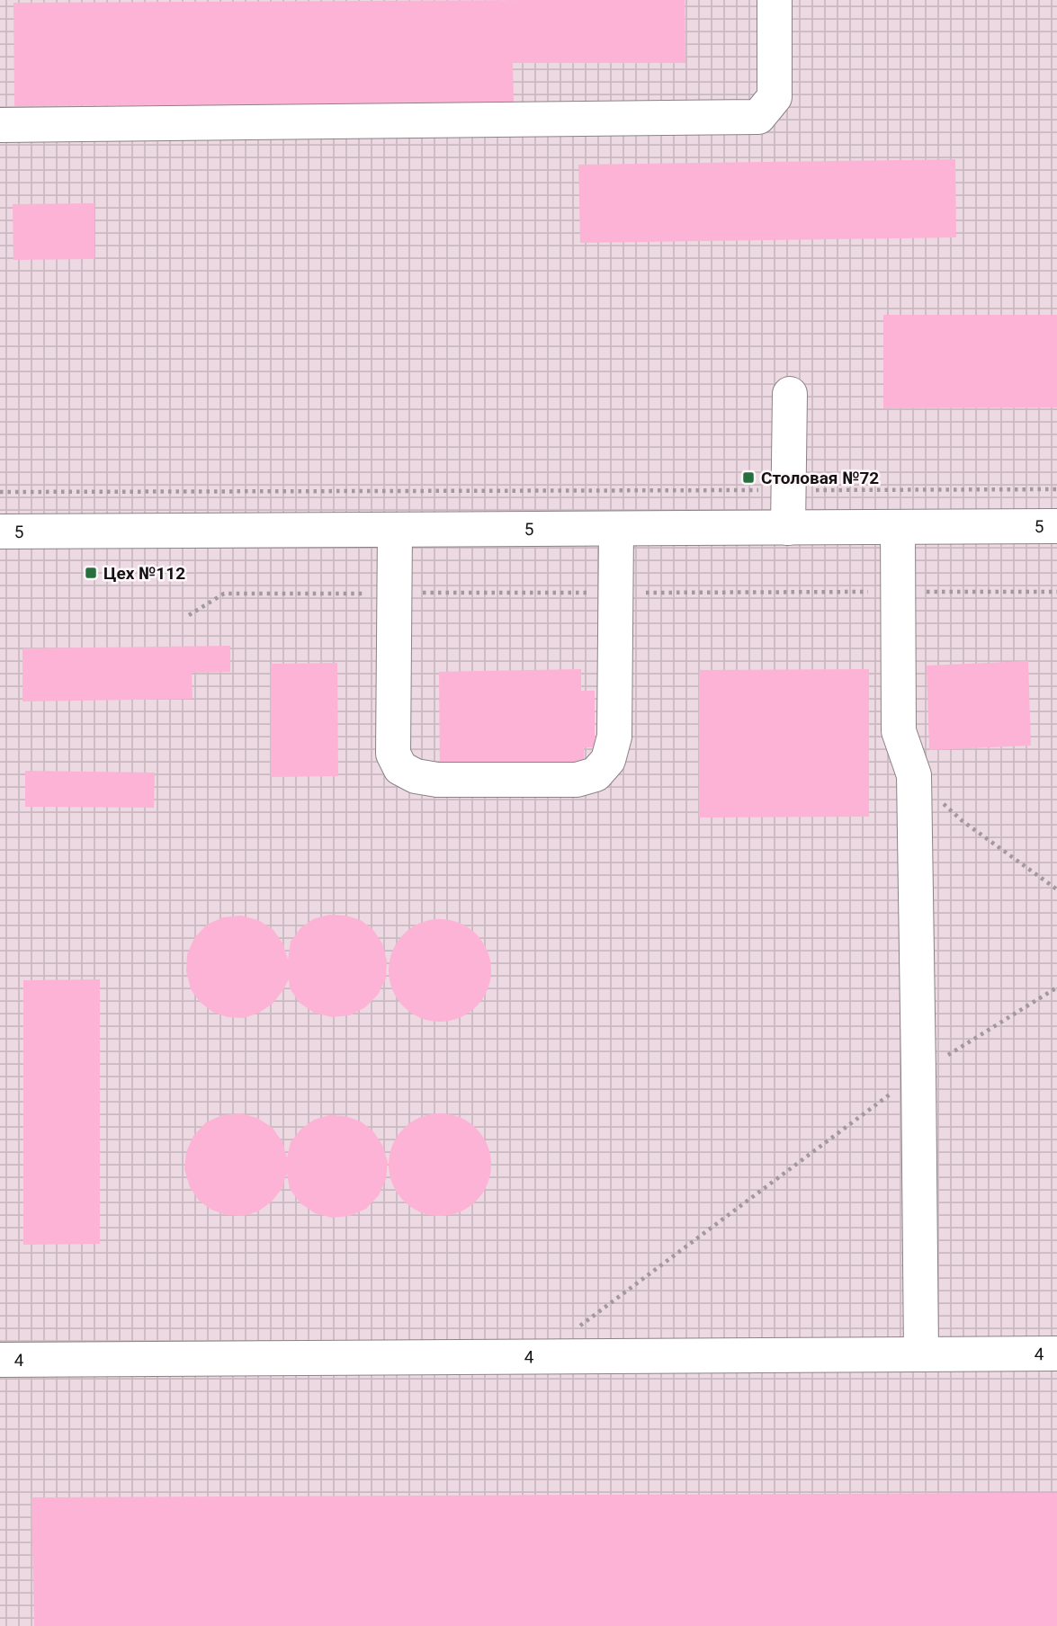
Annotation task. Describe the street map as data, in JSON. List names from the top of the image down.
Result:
{
  "streets": {
    "street": ["5", "4"]
  },
  "places": {
    "transit": ["Столовая №72", "Цех №112"]
  }
}
